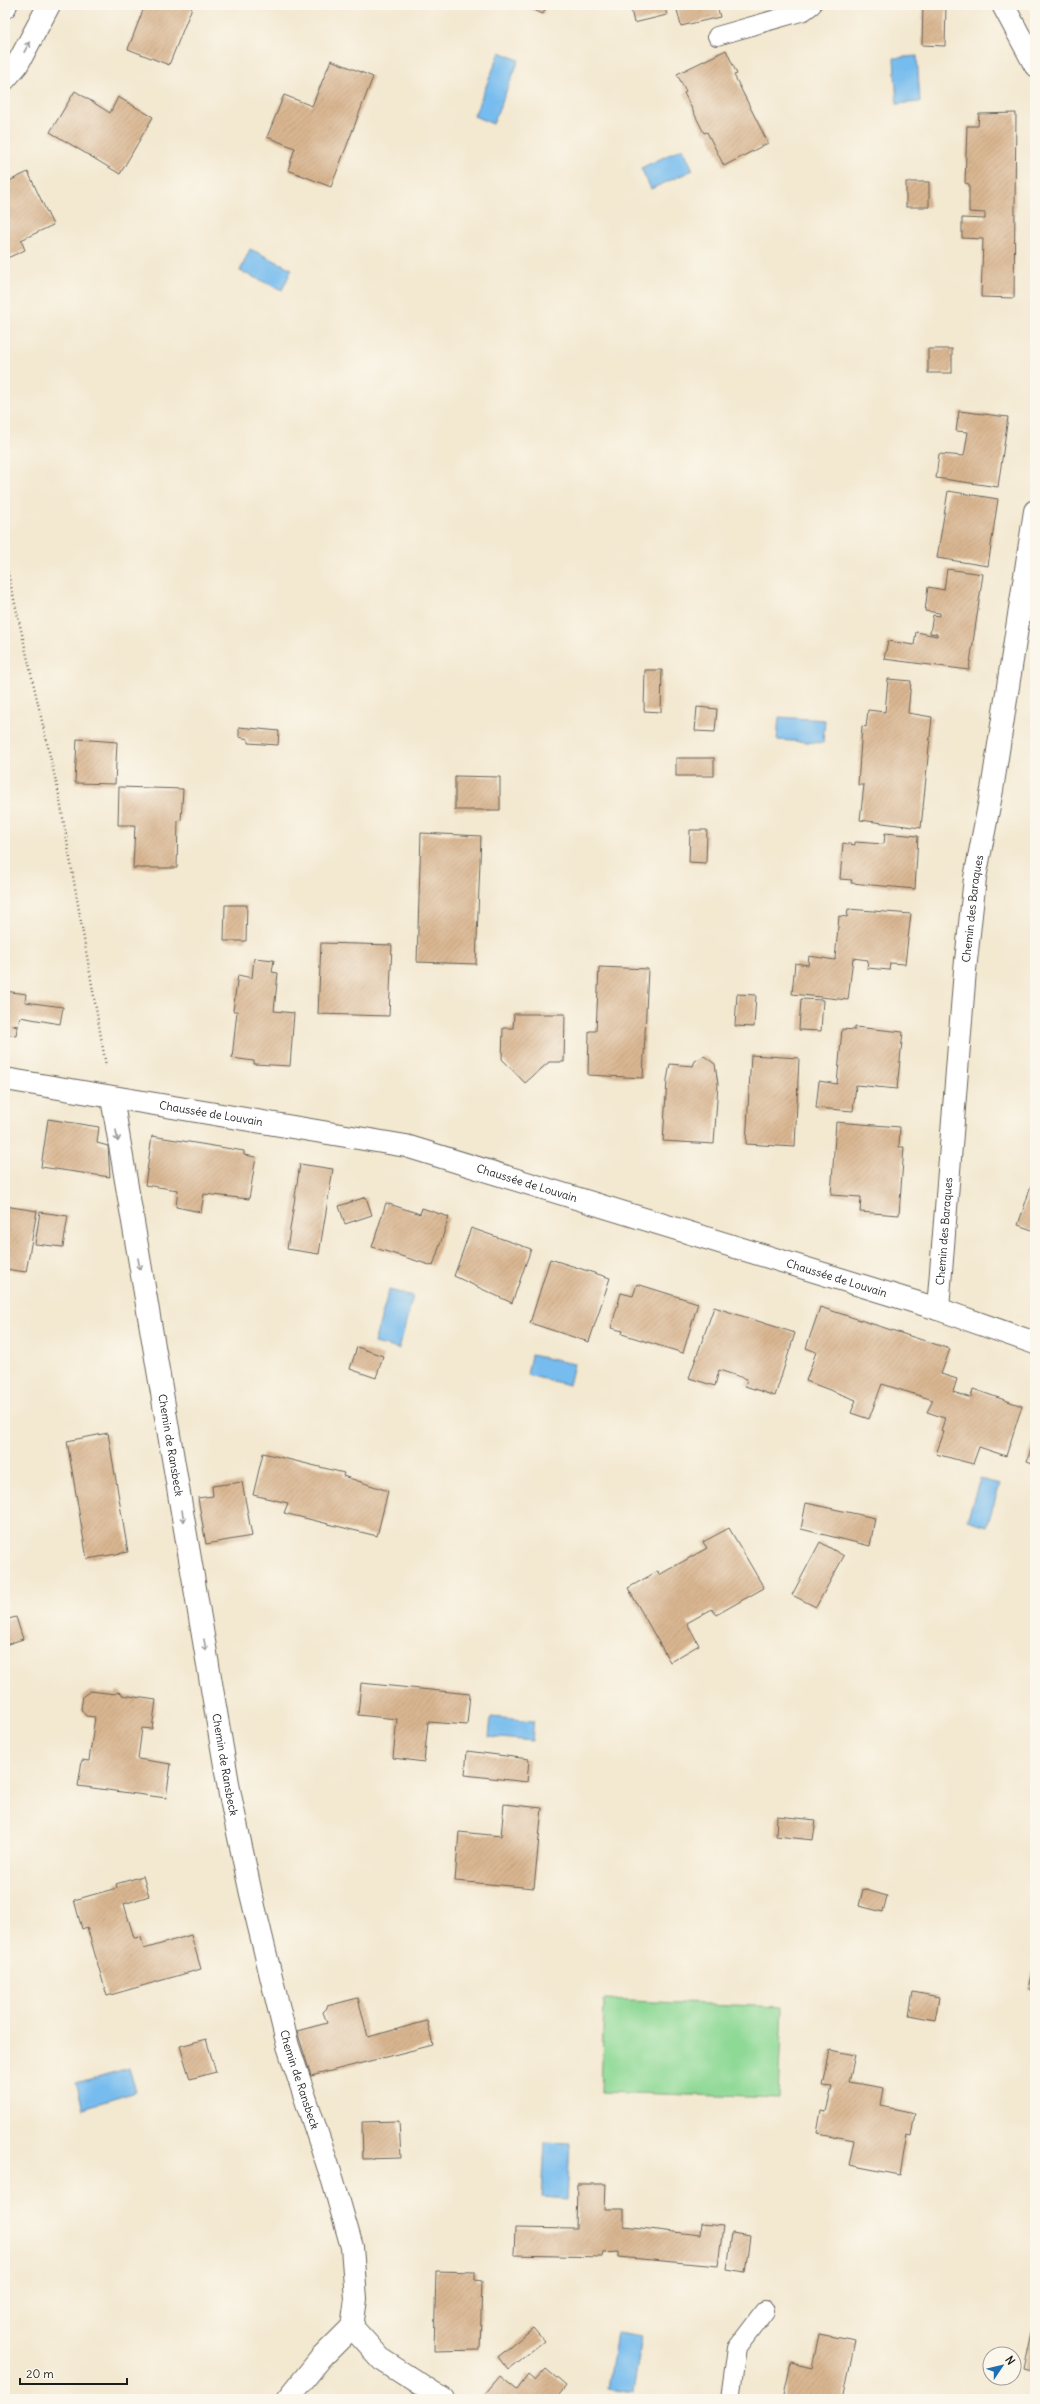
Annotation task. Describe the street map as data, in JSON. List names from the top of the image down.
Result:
{
  "streets": {
    "street": ["Chemin des Baraques", "Chaussée de Louvain", "Chemin de Ransbeck"]
  },
  "crossings": [
    ["Chemin des Baraques", "Chaussée de Louvain"],
    ["Chaussée de Louvain", "Chemin de Ransbeck"]
  ],
  "one_way": ["Chemin de Ransbeck"],
  "scale_bar": "20 m",
  "north": "top right"
}
